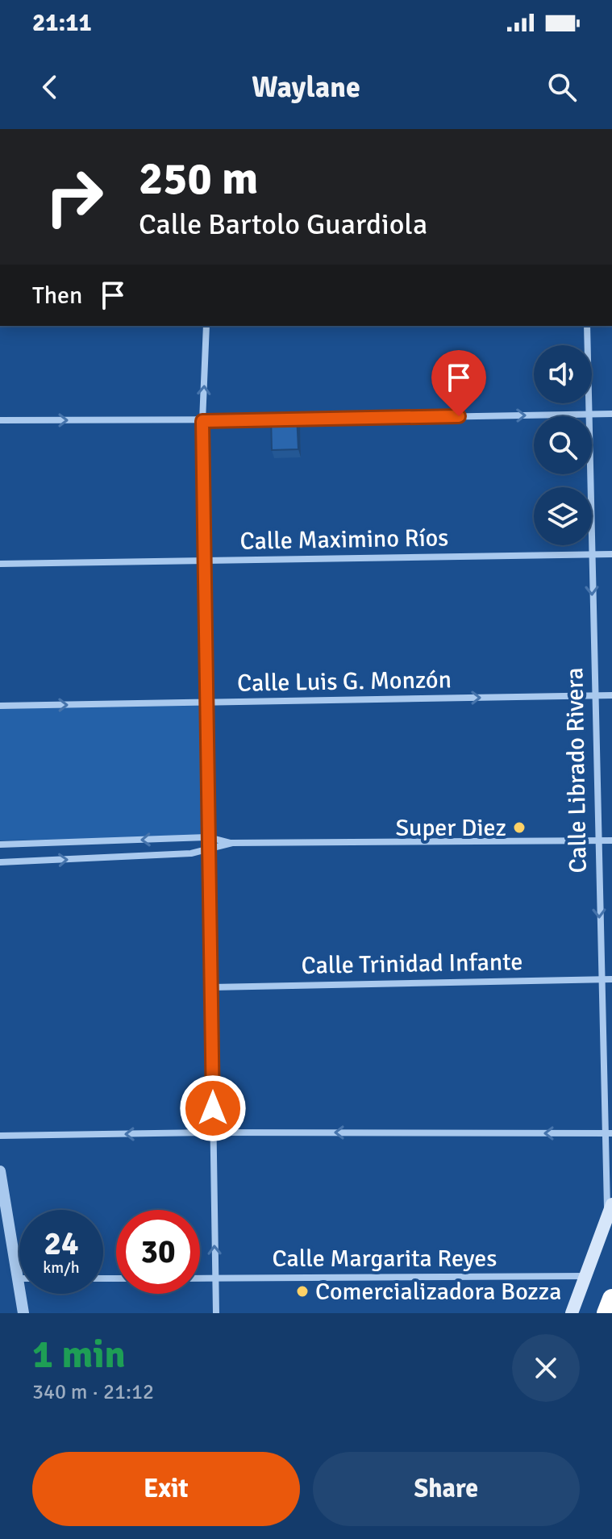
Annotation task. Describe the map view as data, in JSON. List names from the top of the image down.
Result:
{
  "streets": {
    "street": [
      "Calle Maximino Ríos",
      "Calle Luis G. Monzón",
      "Calle Librado Rivera",
      "Calle Trinidad Infante",
      "Calle Margarita Reyes"
    ]
  },
  "crossings": [
    ["Calle Maximino Ríos", "Calle Librado Rivera"],
    ["Calle Luis G. Monzón", "Calle Librado Rivera"],
    ["Calle Librado Rivera", "Calle Trinidad Infante"]
  ],
  "one_way": ["Calle Luis G. Monzón"],
  "places": ["Super Diez", "Comercializadora Bozza"],
  "page": {
    "status": "21:11",
    "header": "Waylane",
    "turn": ["250 m", "Calle Bartolo Guardiola"],
    "then": "Then",
    "speed": "24 km/h",
    "limit": "30",
    "heading": ["1 min", "340 m · 21:12"],
    "buttons": ["Exit", "Share"]
  }
}
